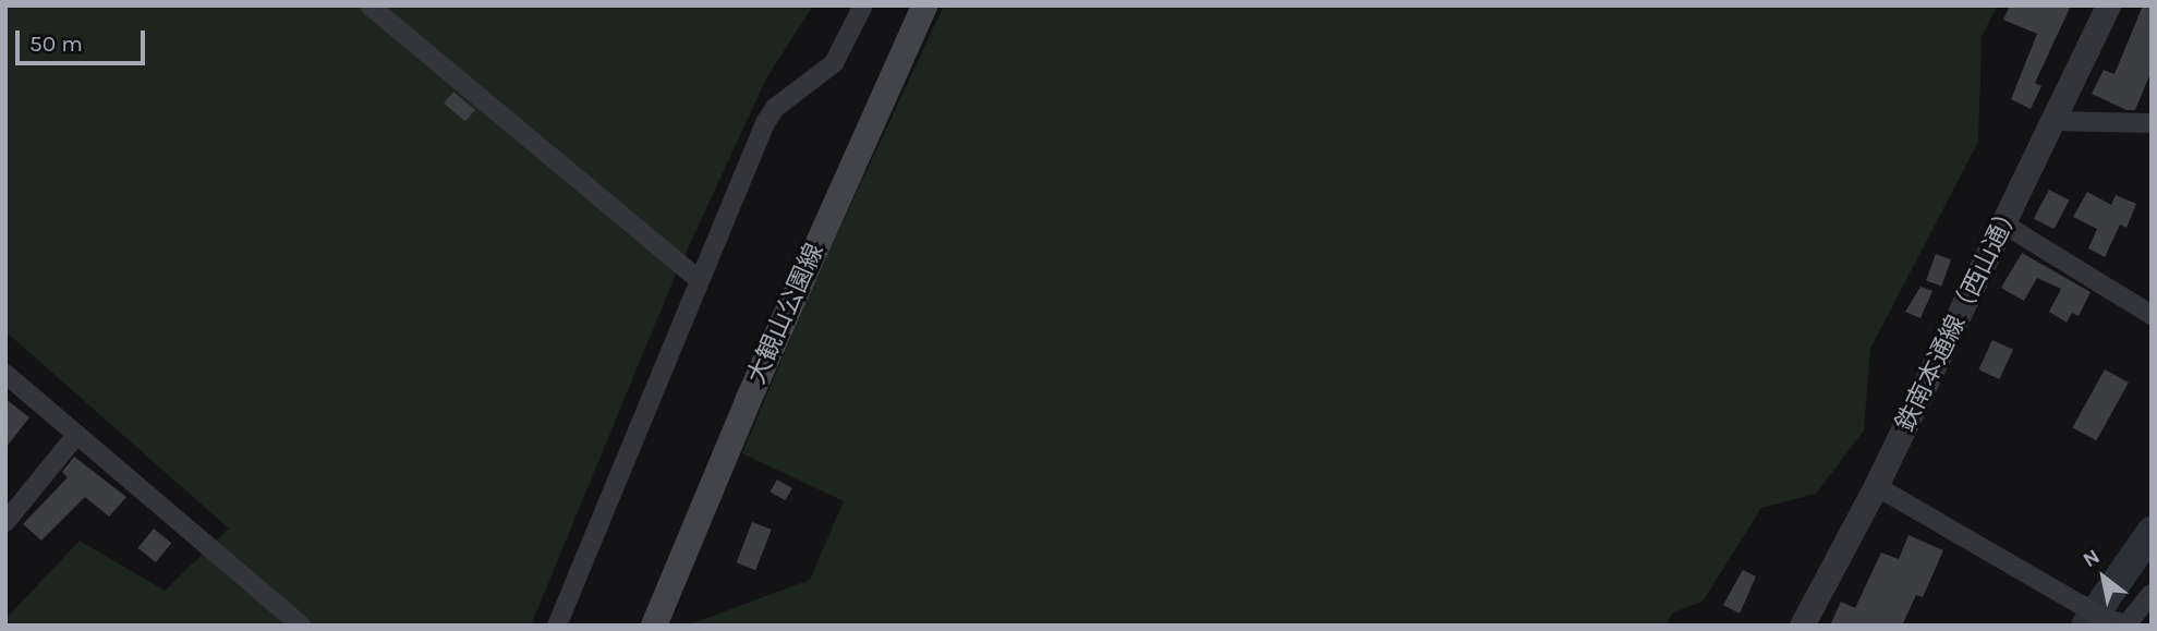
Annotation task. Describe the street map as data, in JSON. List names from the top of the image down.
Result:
{
  "streets": {
    "main road": ["大観山公園線"],
    "street": ["鉄南本通線（西山通）"]
  },
  "scale_bar": "50 m",
  "north": "top left"
}
